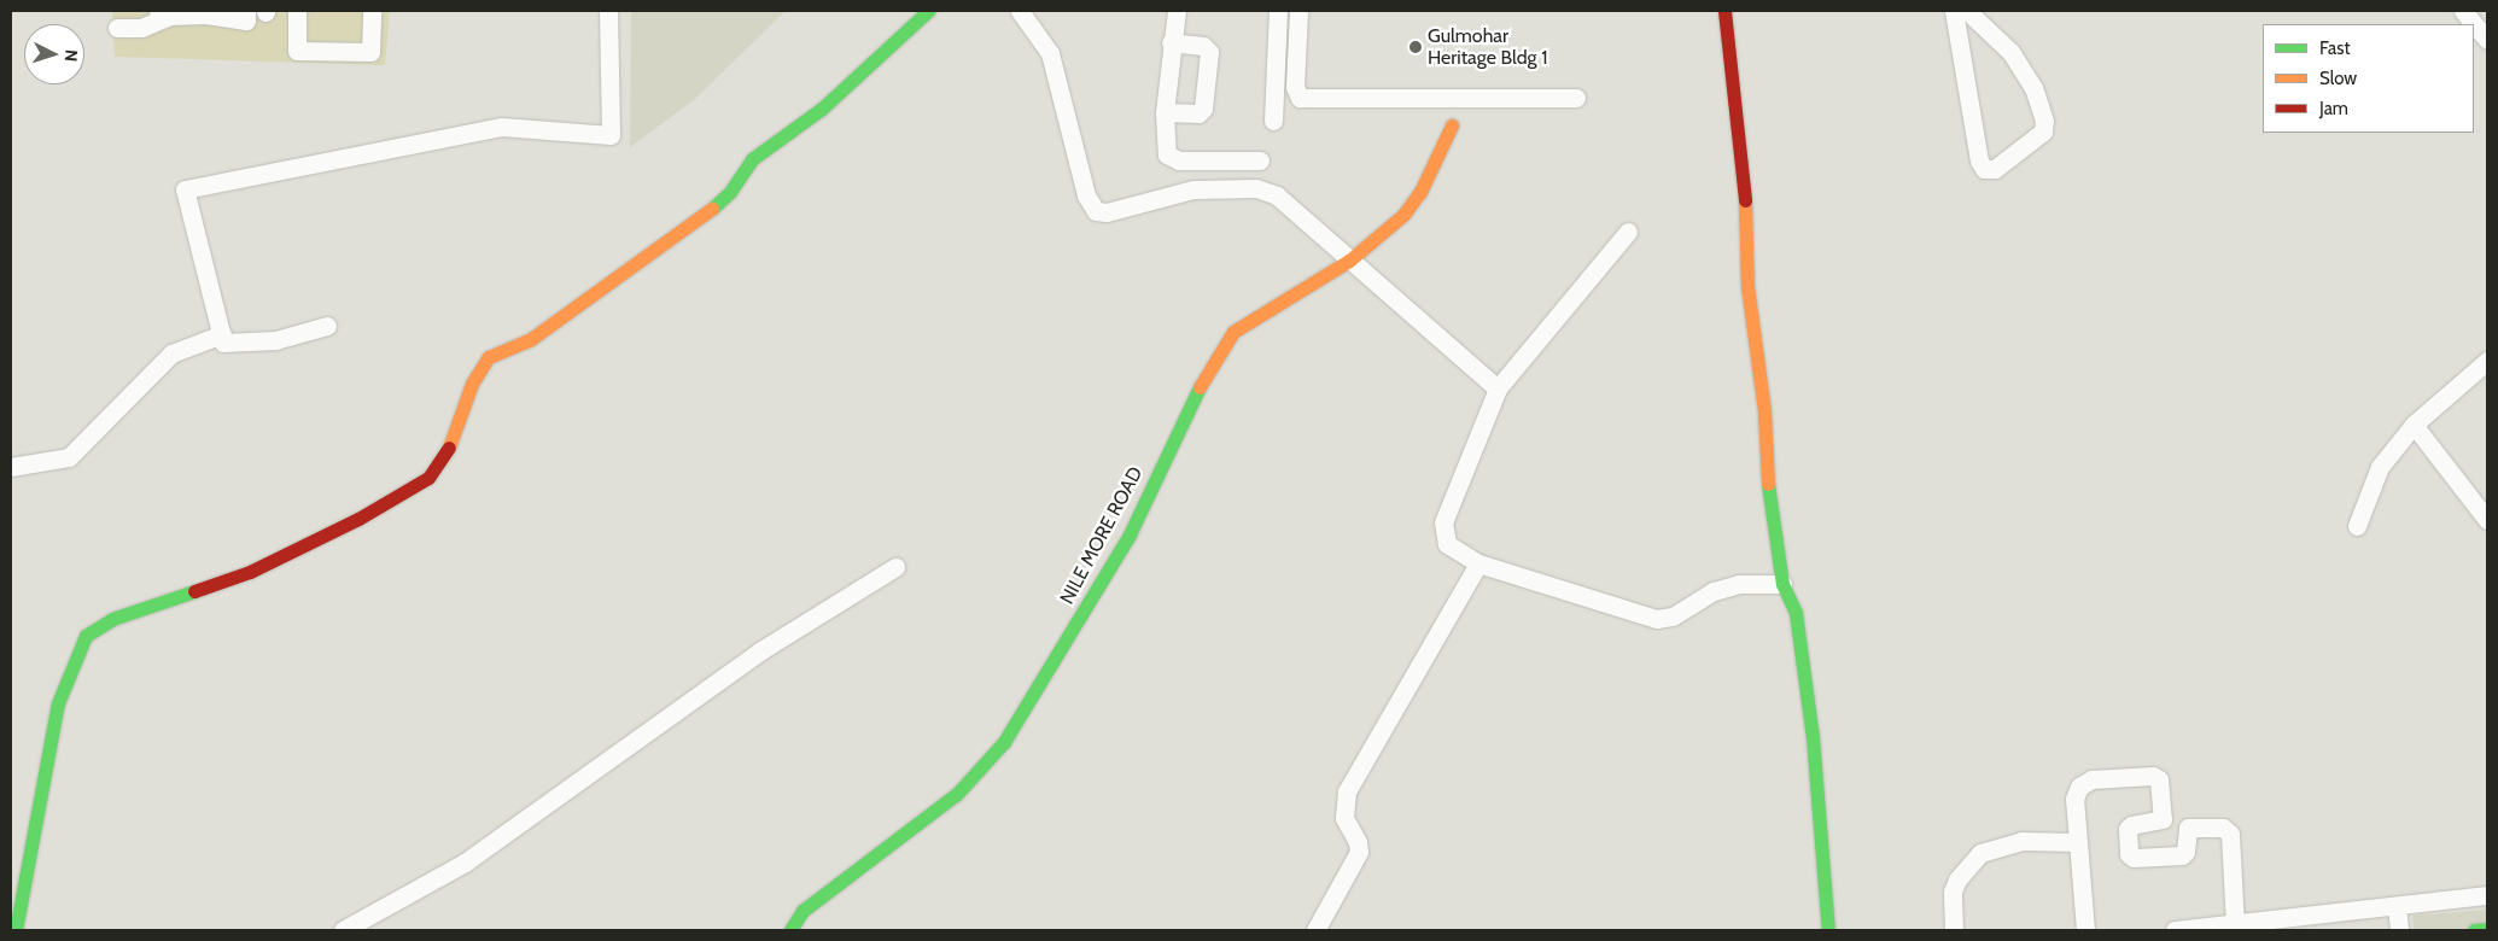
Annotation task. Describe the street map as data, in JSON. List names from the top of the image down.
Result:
{
  "streets": {
    "street": ["NILE MORE ROAD"]
  },
  "places": ["Gulmohar Heritage Bldg 1"],
  "legend": ["Fast", "Slow", "Jam"],
  "north": "right"
}
